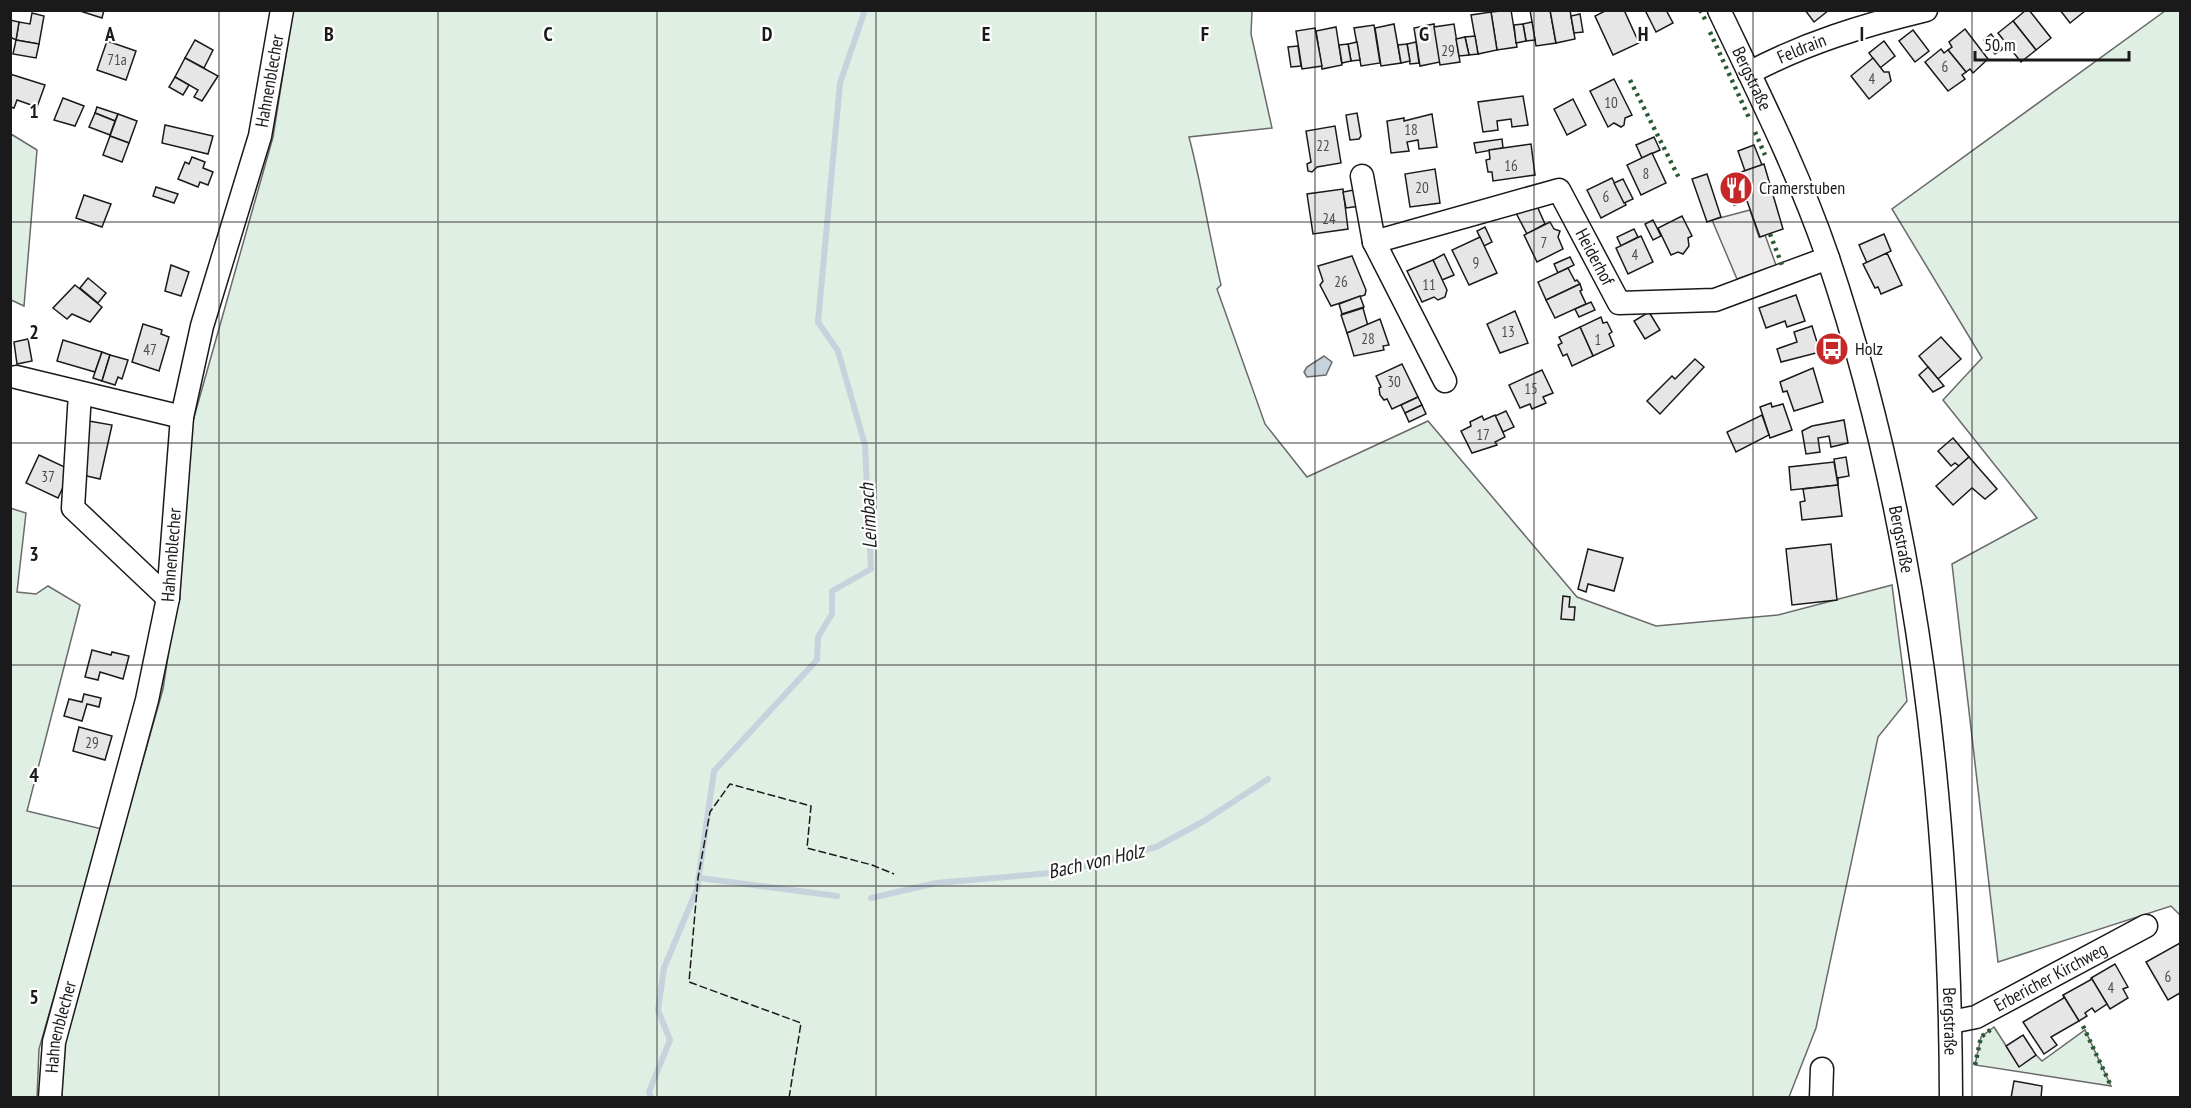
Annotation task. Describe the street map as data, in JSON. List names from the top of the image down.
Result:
{
  "streets": {
    "street": [
      "Feldrain",
      "Bergstraße",
      "Hahnenblecher",
      "Heiderhof",
      "Erbericher Kirchweg"
    ]
  },
  "crossings": [
    ["Feldrain", "Bergstraße"],
    ["Bergstraße", "Heiderhof"],
    ["Bergstraße", "Erbericher Kirchweg"]
  ],
  "water": ["Leimbach", "Bach von Holz"],
  "places": {
    "restaurant": ["Cramerstuben"],
    "bus stop": ["Holz"]
  },
  "house_numbers": [
    "29",
    "71a",
    "6",
    "4",
    "10",
    "18",
    "22",
    "16",
    "8",
    "20",
    "6",
    "24",
    "7",
    "4",
    "9",
    "26",
    "11",
    "13",
    "28",
    "1",
    "47",
    "30",
    "15",
    "17",
    "37",
    "29",
    "6",
    "4"
  ],
  "scale_bar": "50 m",
  "grid": {
    "columns": [
      "A",
      "B",
      "C",
      "D",
      "E",
      "F",
      "G",
      "H",
      "I"
    ],
    "rows": [
      "1",
      "2",
      "3",
      "4",
      "5"
    ]
  }
}
